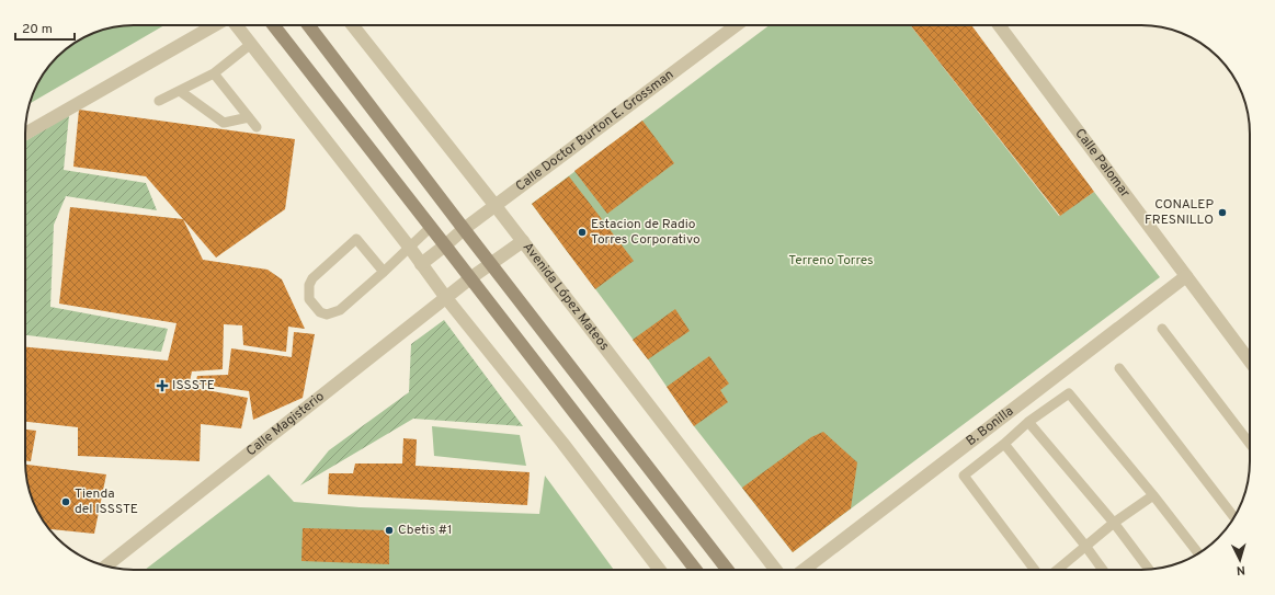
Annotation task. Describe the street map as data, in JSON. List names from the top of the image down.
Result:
{
  "streets": {
    "street": [
      "Calle Doctor Burton E. Grossman",
      "Calle Palomar",
      "Avenida López Mateos",
      "Calle Magisterio",
      "B. Bonilla"
    ]
  },
  "crossings": [
    ["Calle Doctor Burton E. Grossman", "Avenida López Mateos"],
    ["Calle Palomar", "B. Bonilla"],
    ["Avenida López Mateos", "Calle Magisterio"]
  ],
  "parks": ["Terreno Torres"],
  "places": {
    "other": [
      "CONALEP FRESNILLO",
      "Estacion de Radio Torres Corporativo",
      "Tienda del ISSSTE",
      "Cbetis #1"
    ],
    "health": ["ISSSTE"]
  },
  "scale_bar": "20 m",
  "north": "bottom"
}
